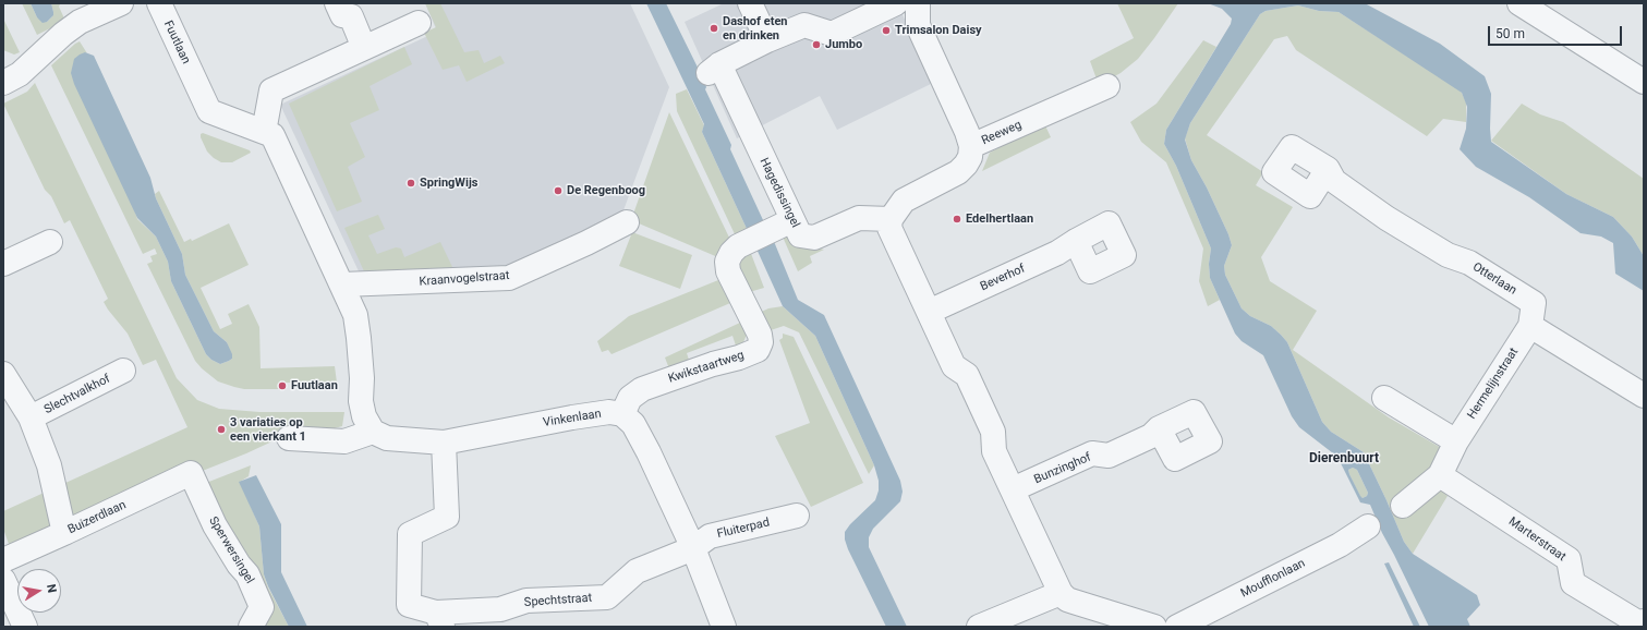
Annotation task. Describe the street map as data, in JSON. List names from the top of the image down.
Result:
{
  "streets": {
    "street": [
      "Fuutlaan",
      "Reeweg",
      "Hagedissingel",
      "Beverhof",
      "Kraanvogelstraat",
      "Otterlaan",
      "Kwikstaartweg",
      "Hermelijnstraat",
      "Slechtvalkhof",
      "Vinkenlaan",
      "Bunzinghof",
      "Buizerdlaan",
      "Fluiterpad",
      "Marterstraat",
      "Sperwersingel",
      "Moufflonlaan",
      "Spechtstraat"
    ]
  },
  "crossings": [
    ["Fuutlaan", "Kraanvogelstraat"],
    ["Fuutlaan", "Vinkenlaan"],
    ["Reeweg", "Hagedissingel"],
    ["Hagedissingel", "Kwikstaartweg"],
    ["Otterlaan", "Hermelijnstraat"],
    ["Kwikstaartweg", "Vinkenlaan"],
    ["Hermelijnstraat", "Marterstraat"],
    ["Slechtvalkhof", "Buizerdlaan"],
    ["Vinkenlaan", "Spechtstraat"],
    ["Buizerdlaan", "Sperwersingel"],
    ["Fluiterpad", "Spechtstraat"]
  ],
  "districts": ["Dierenbuurt"],
  "places": [
    "Dashof eten en drinken",
    "Trimsalon Daisy",
    "Jumbo",
    "SpringWijs",
    "De Regenboog",
    "Edelhertlaan",
    "Fuutlaan",
    "3 variaties op een vierkant 1"
  ],
  "scale_bar": "50 m",
  "north": "right"
}
